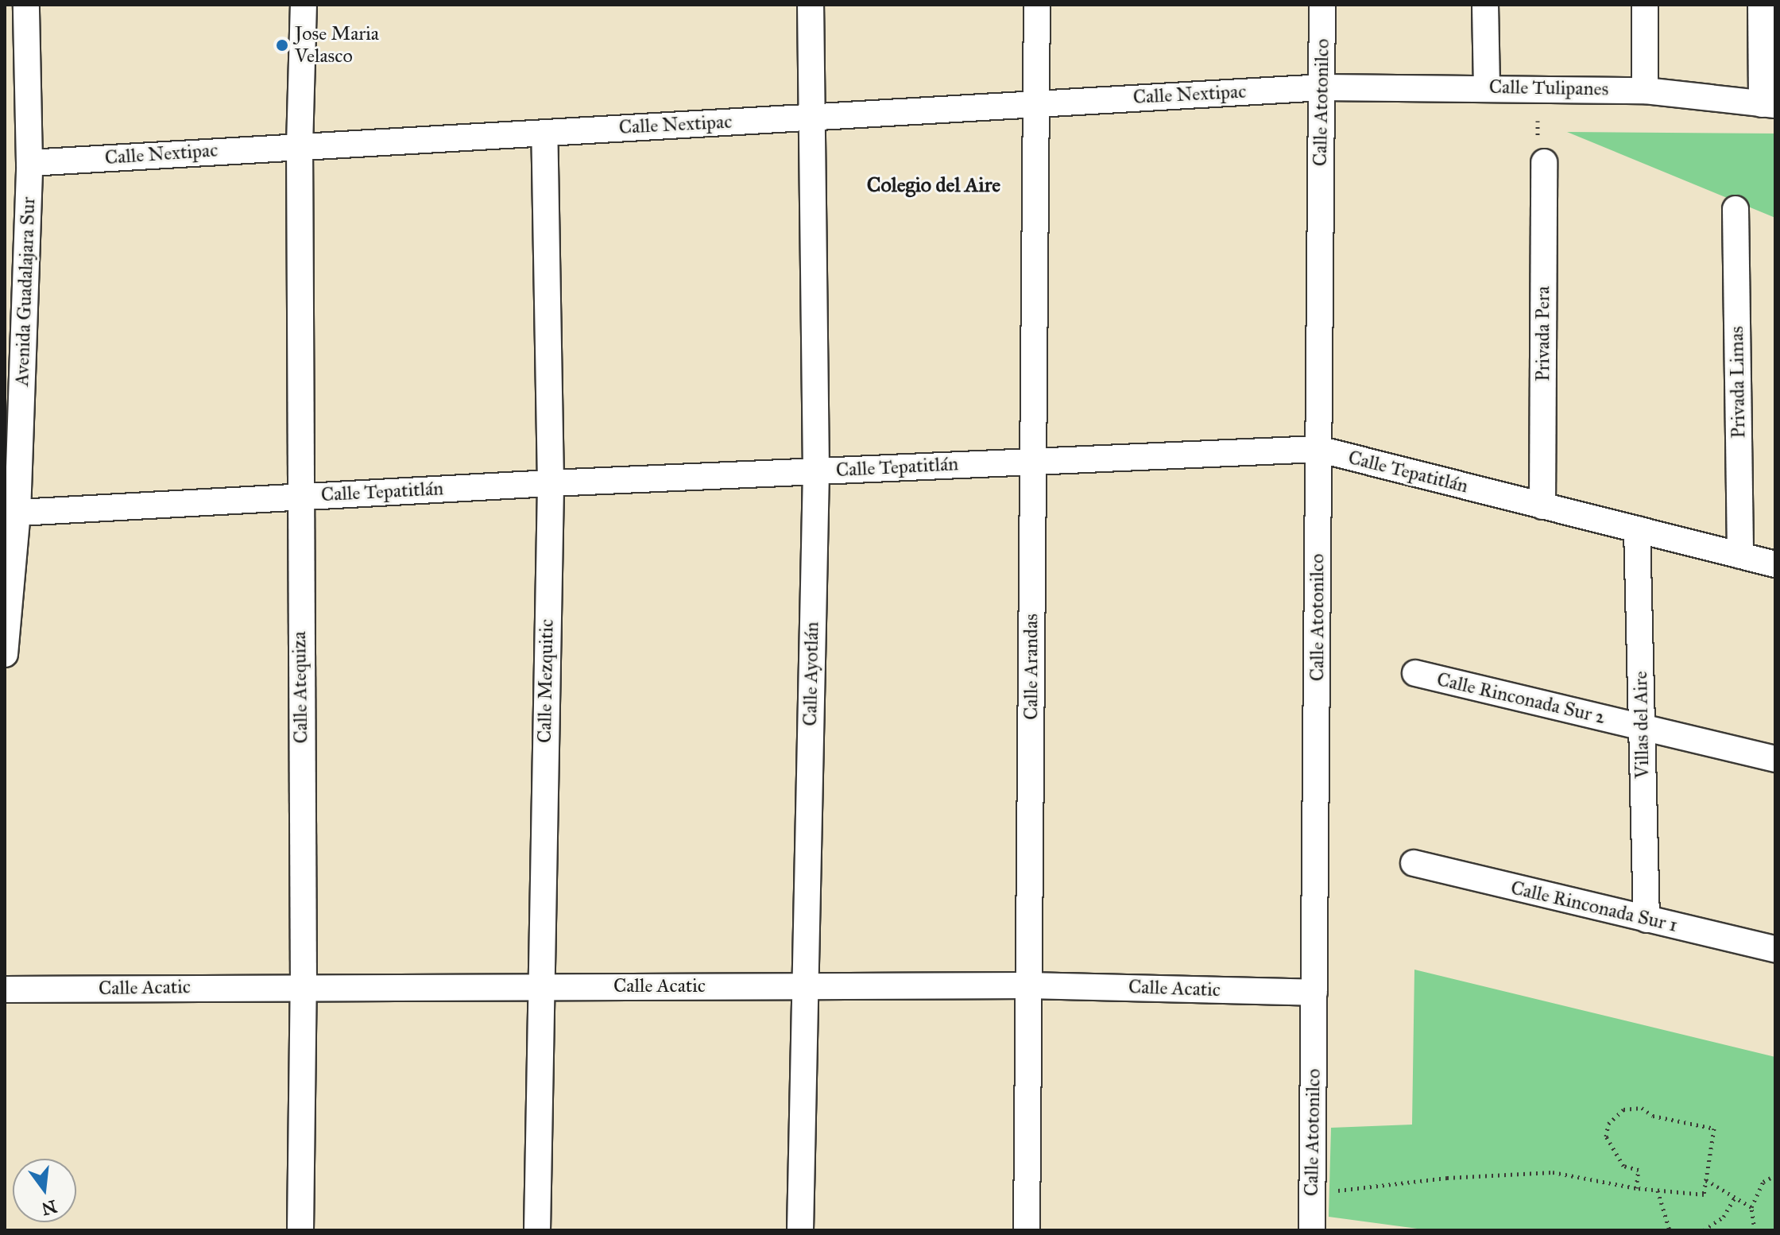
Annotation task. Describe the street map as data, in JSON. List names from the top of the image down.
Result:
{
  "streets": {
    "street": [
      "Calle Tulipanes",
      "Calle Nextipac",
      "Calle Atotonilco",
      "Avenida Guadalajara Sur",
      "Privada Pera",
      "Privada Limas",
      "Calle Tepatitlán",
      "Calle Arandas",
      "Calle Ayotlán",
      "Calle Mezquitic",
      "Calle Atequiza",
      "Calle Rinconada Sur 2",
      "Villas del Aire",
      "Calle Rinconada Sur 1",
      "Calle Acatic"
    ]
  },
  "crossings": [
    ["Calle Tulipanes", "Calle Nextipac"],
    ["Calle Tulipanes", "Calle Atotonilco"],
    ["Calle Nextipac", "Calle Atotonilco"],
    ["Calle Nextipac", "Avenida Guadalajara Sur"],
    ["Calle Nextipac", "Calle Arandas"],
    ["Calle Nextipac", "Calle Ayotlán"],
    ["Calle Nextipac", "Calle Mezquitic"],
    ["Calle Nextipac", "Calle Atequiza"],
    ["Calle Atotonilco", "Calle Tepatitlán"],
    ["Calle Atotonilco", "Calle Acatic"],
    ["Avenida Guadalajara Sur", "Calle Tepatitlán"],
    ["Privada Pera", "Calle Tepatitlán"],
    ["Privada Limas", "Calle Tepatitlán"],
    ["Calle Tepatitlán", "Calle Arandas"],
    ["Calle Tepatitlán", "Calle Ayotlán"],
    ["Calle Tepatitlán", "Calle Mezquitic"],
    ["Calle Tepatitlán", "Calle Atequiza"],
    ["Calle Tepatitlán", "Villas del Aire"],
    ["Calle Arandas", "Calle Acatic"],
    ["Calle Ayotlán", "Calle Acatic"],
    ["Calle Mezquitic", "Calle Acatic"],
    ["Calle Atequiza", "Calle Acatic"],
    ["Calle Rinconada Sur 2", "Villas del Aire"],
    ["Villas del Aire", "Calle Rinconada Sur 1"]
  ],
  "districts": ["Colegio del Aire"],
  "places": ["Jose Maria Velasco"],
  "north": "bottom"
}
